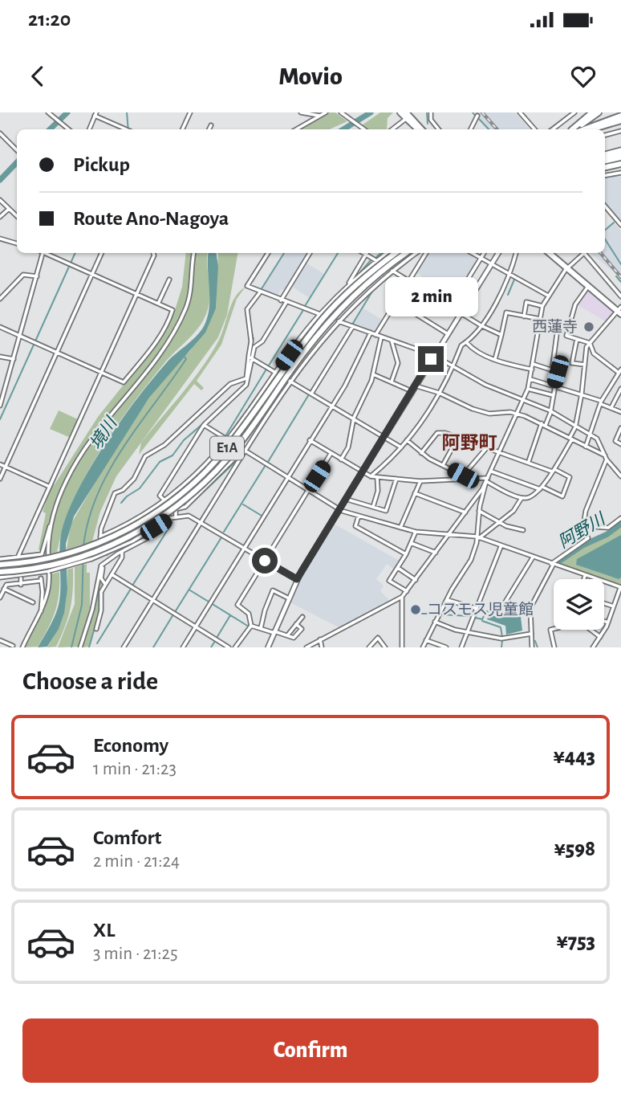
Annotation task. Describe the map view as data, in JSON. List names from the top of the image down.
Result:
{
  "streets": {
    "highway": ["E1A"]
  },
  "districts": ["阿野町"],
  "water": ["境川", "阿野川"],
  "places": ["西蓮寺", "コスモス児童館"],
  "page": {
    "status": "21:20",
    "header": "Movio",
    "banner": ["Pickup", "Route Ano-Nagoya"],
    "bubble": "2 min",
    "heading": "Choose a ride",
    "list": [
      {
        "name": "Economy",
        "note": "1 min · 21:23",
        "value": "¥443"
      },
      {
        "name": "Comfort",
        "note": "2 min · 21:24",
        "value": "¥598"
      },
      {
        "name": "XL",
        "note": "3 min · 21:25",
        "value": "¥753"
      }
    ],
    "buttons": "Confirm"
  }
}
